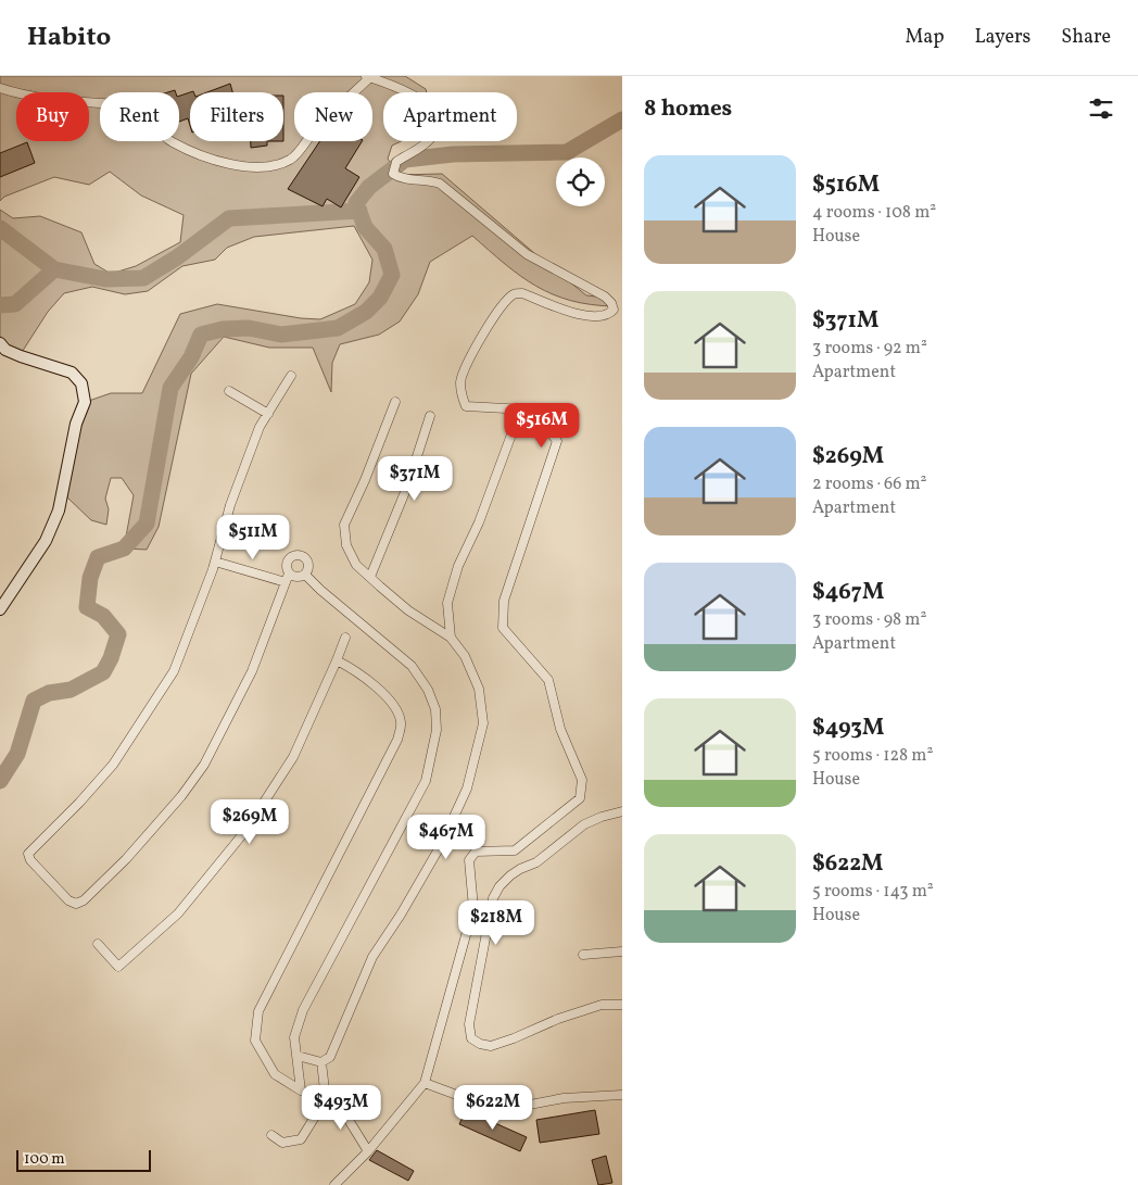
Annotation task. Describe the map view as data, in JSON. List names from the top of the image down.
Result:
{
  "scale_bar": "100 m",
  "page": {
    "header": "Habito",
    "nav": ["Map", "Layers", "Share"],
    "heading": "8 homes",
    "chip": [
      "Buy",
      "Rent",
      "Filters",
      "New",
      "Apartment"
    ],
    "list": [
      {
        "name": "$516M",
        "note": "4 rooms · 108 m² · House"
      },
      {
        "name": "$371M",
        "note": "3 rooms · 92 m² · Apartment"
      },
      {
        "name": "$269M",
        "note": "2 rooms · 66 m² · Apartment"
      },
      {
        "name": "$467M",
        "note": "3 rooms · 98 m² · Apartment"
      },
      {
        "name": "$493M",
        "note": "5 rooms · 128 m² · House"
      },
      {
        "name": "$622M",
        "note": "5 rooms · 143 m² · House"
      }
    ],
    "price": [
      "$516M",
      "$371M",
      "$511M",
      "$269M",
      "$467M",
      "$218M",
      "$493M",
      "$622M"
    ],
    "scale": "100 m"
  }
}
